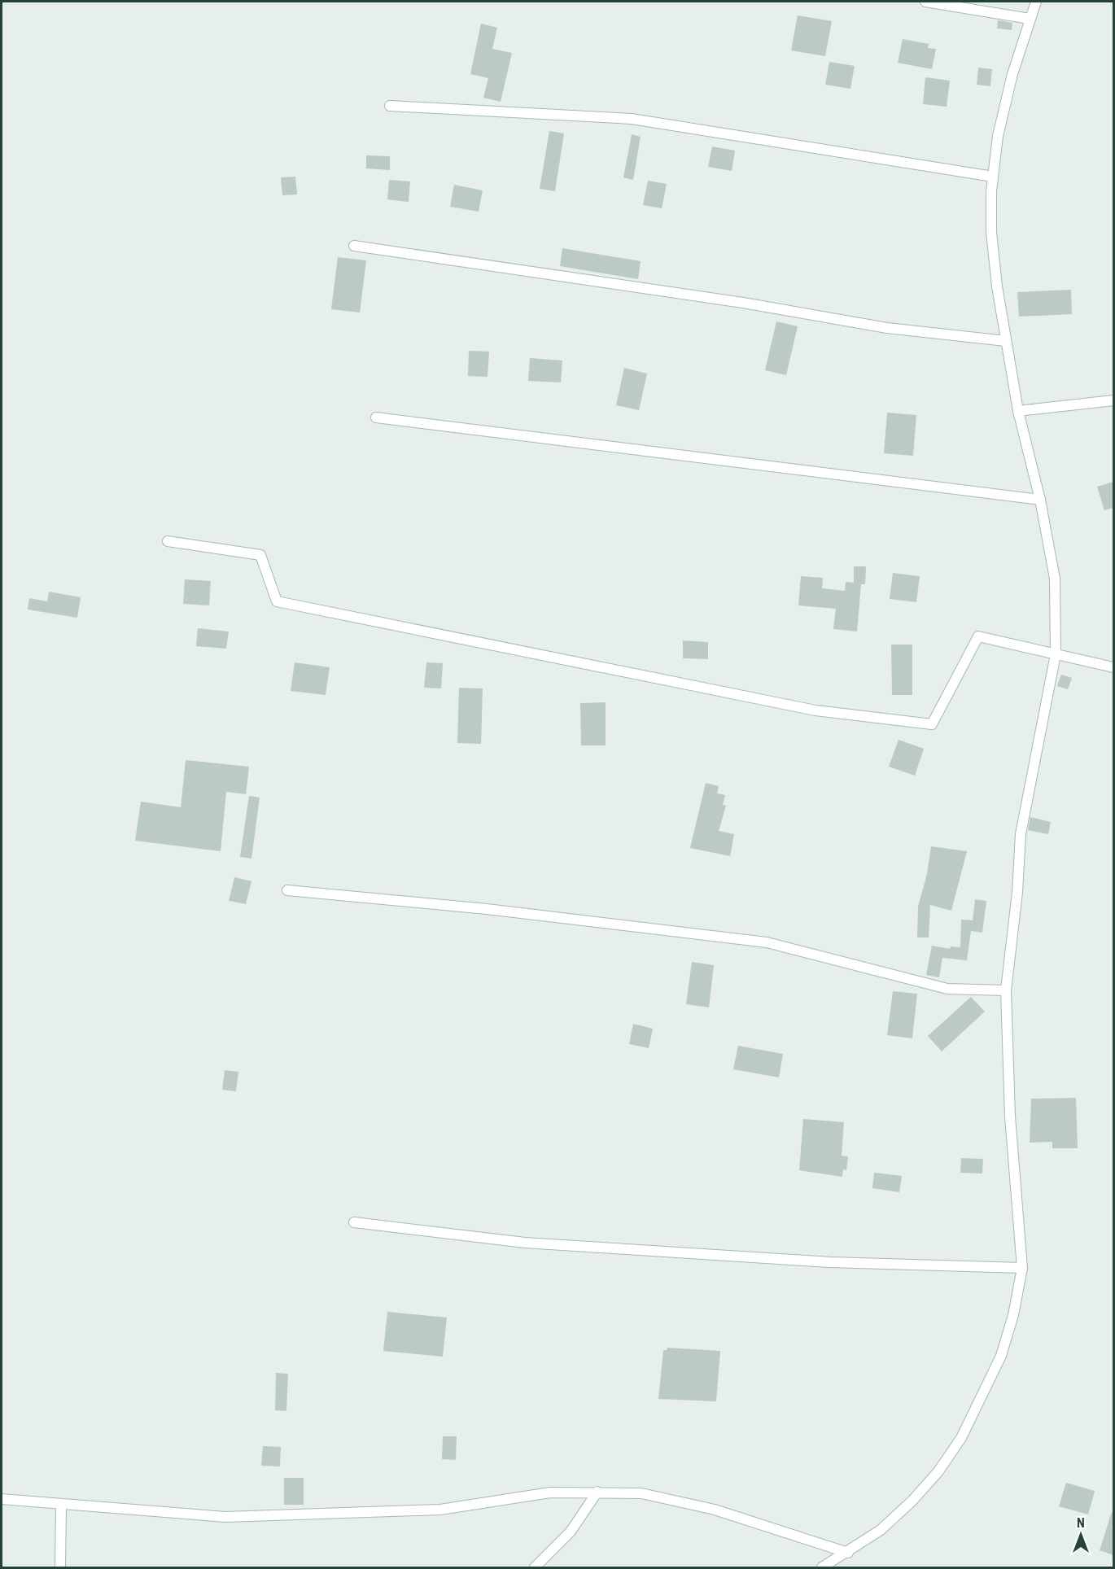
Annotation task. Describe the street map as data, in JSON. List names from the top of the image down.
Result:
{
  "north": "top"
}
